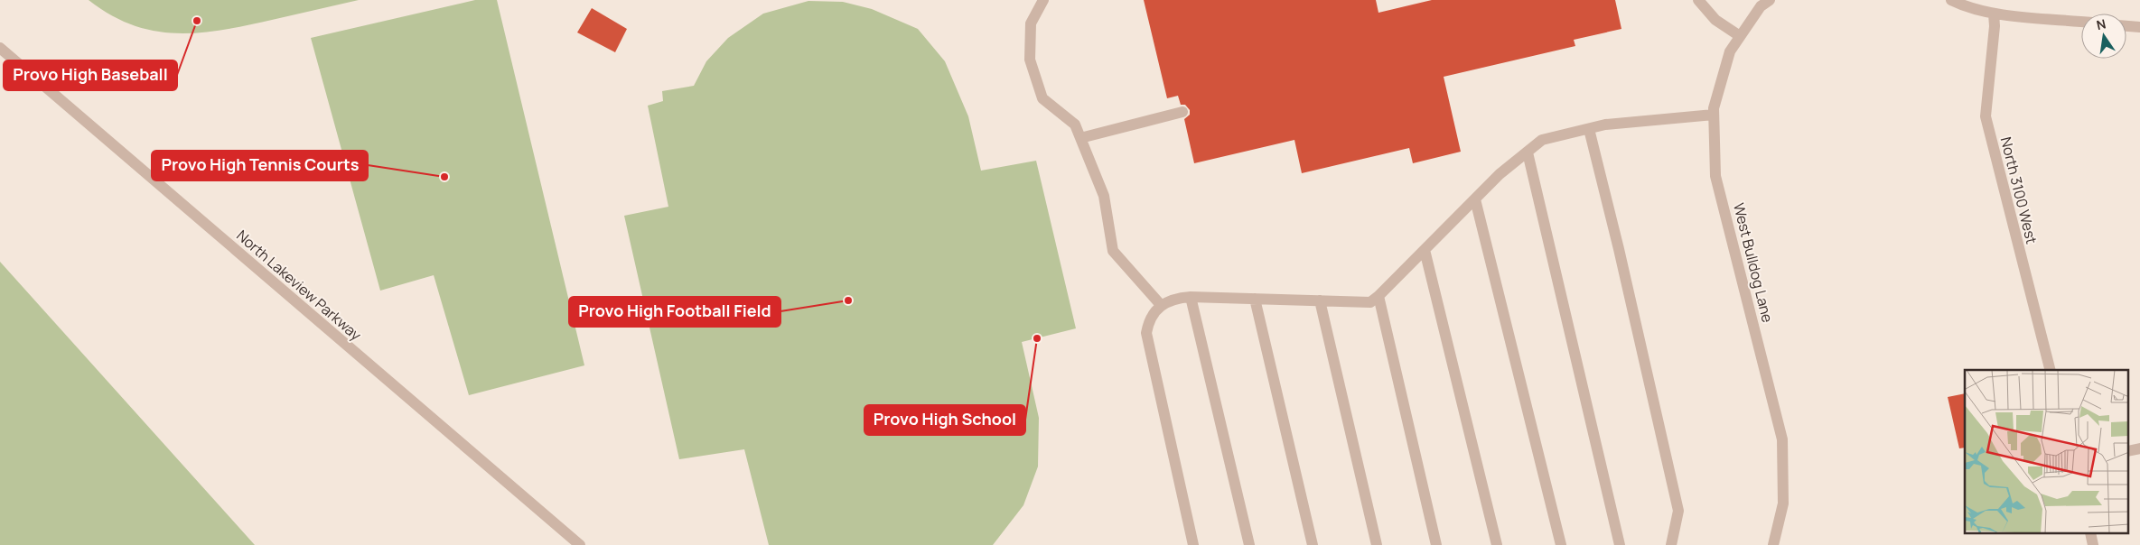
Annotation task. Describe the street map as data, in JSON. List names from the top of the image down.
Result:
{
  "streets": {
    "street": ["North 3100 West", "West Bulldog Lane", "North Lakeview Parkway"]
  },
  "places": [
    "Provo High Baseball",
    "Provo High Tennis Courts",
    "Provo High Football Field",
    "Provo High School"
  ],
  "north": "top"
}
